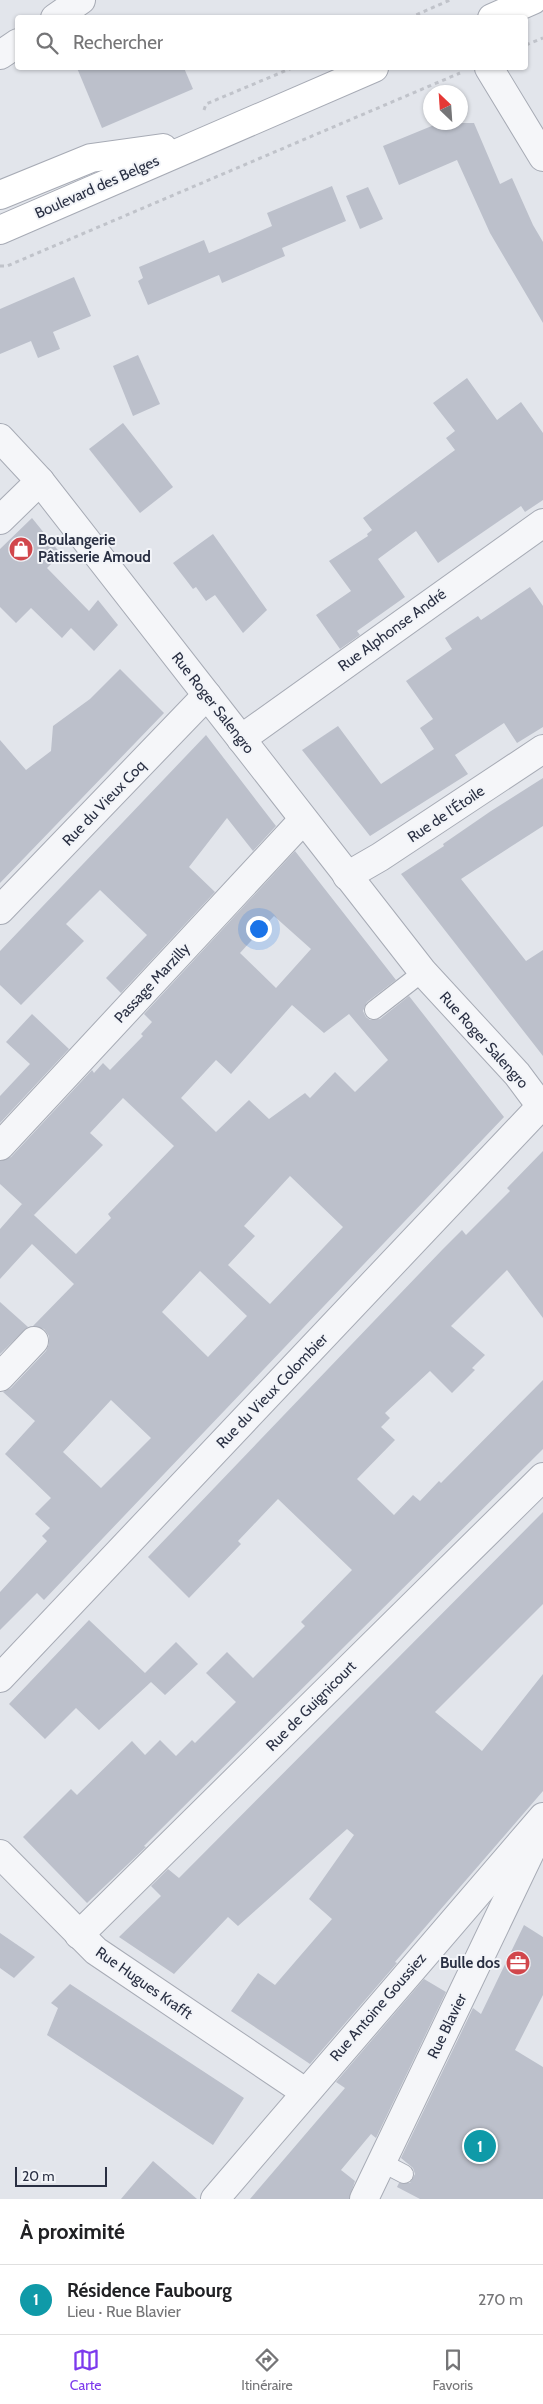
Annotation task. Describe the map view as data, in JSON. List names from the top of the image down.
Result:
{
  "streets": {
    "main road": ["Boulevard des Belges"],
    "street": [
      "Rue Alphonse André",
      "Rue Roger Salengro",
      "Rue du Vieux Coq",
      "Rue de l'Étoile",
      "Passage Marzilly",
      "Rue du Vieux Colombier",
      "Rue de Guignicourt",
      "Rue Hugues Krafft",
      "Rue Antoine Goussiez",
      "Rue Blavier"
    ]
  },
  "crossings": [
    ["Rue Alphonse André", "Rue Roger Salengro"],
    ["Rue Roger Salengro", "Rue du Vieux Coq"],
    ["Rue Roger Salengro", "Rue de l'Étoile"],
    ["Rue Roger Salengro", "Passage Marzilly"],
    ["Rue Roger Salengro", "Rue du Vieux Colombier"],
    ["Rue de Guignicourt", "Rue Hugues Krafft"],
    ["Rue Hugues Krafft", "Rue Antoine Goussiez"],
    ["Rue Antoine Goussiez", "Rue Blavier"]
  ],
  "places": {
    "shop": ["Boulangerie Pâtisserie Amoud"],
    "office": ["Bulle dos"]
  },
  "scale_bar": "20 m",
  "north": "top left",
  "page": {
    "search": "Rechercher",
    "pins": "1",
    "scale": "20 m",
    "heading": "À proximité",
    "list": [
      {
        "mark": "1",
        "name": "Résidence Faubourg",
        "note": "Lieu · Rue Blavier",
        "value": "270 m"
      }
    ],
    "nav": ["Carte", "Itinéraire", "Favoris"]
  }
}
